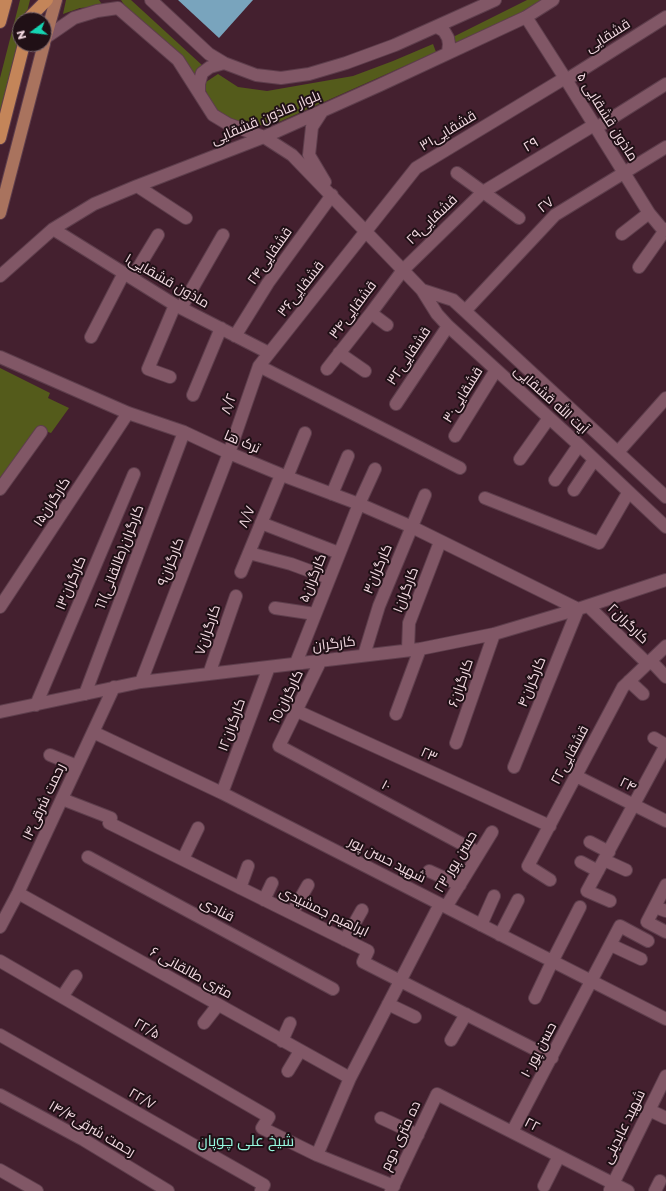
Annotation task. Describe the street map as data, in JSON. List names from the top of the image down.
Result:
{
  "streets": {
    "street": [
      "قشقایی",
      "ماذون قشقایی ۵",
      "بلوار ماذون قشقایی",
      "۳۱قشقایی",
      "۲۹",
      "۲۷",
      "قشقایی۲۹",
      "قشقایی۲۴",
      "ماذون قشقایی۱",
      "قشقایی۳۶",
      "قشقایی۳۴",
      "قشقایی۳۲",
      "قشقایی۳۰",
      "آیت الله قشقایی",
      "۸/۲",
      "ترک ها",
      "۱۵کارگران",
      "۸/۷",
      "11کارگران(طالقانی)",
      "کارگران۹",
      "کارگران۳",
      "کارگران۵",
      "کارگران۱۳",
      "۱کارگران",
      "کارگران۲",
      "کارگران۷",
      "کارگران",
      "کارگران۴",
      "۶کارگران",
      "10کارگران",
      "۱۲کارگران",
      "۲۳",
      "۲۲قشقایی",
      "۲۴",
      "۱۰",
      "۱۴رحمت شرقی",
      "شهید حسن پور",
      "۲۳ حسن پور",
      "قنادی",
      "ابراهیم جمشیدی",
      "۶ متری طالقانی",
      "۲۲/۵",
      "۱۰ حسن پور",
      "۲۲/۷",
      "۲۲",
      "شهید عابدینی",
      "۱۴/۴رحمت شرقی",
      "ده متری دوم"
    ]
  },
  "crossings": [
    ["قشقایی", "ماذون قشقایی ۵"],
    ["قشقایی", "۳۱قشقایی"],
    ["ماذون قشقایی ۵", "بلوار ماذون قشقایی"],
    ["ماذون قشقایی ۵", "۳۱قشقایی"],
    ["ماذون قشقایی ۵", "۲۹"],
    ["ماذون قشقایی ۵", "۲۷"],
    ["بلوار ماذون قشقایی", "ماذون قشقایی۱"],
    ["بلوار ماذون قشقایی", "آیت الله قشقایی"],
    ["۳۱قشقایی", "قشقایی۳۶"],
    ["۳۱قشقایی", "آیت الله قشقایی"],
    ["۲۹", "قشقایی۲۹"],
    ["۲۷", "آیت الله قشقایی"],
    ["قشقایی۲۹", "قشقایی۳۴"],
    ["قشقایی۲۹", "آیت الله قشقایی"],
    ["قشقایی۲۴", "ماذون قشقایی۱"],
    ["قشقایی۲۴", "آیت الله قشقایی"],
    ["ماذون قشقایی۱", "قشقایی۳۶"],
    ["قشقایی۳۶", "آیت الله قشقایی"],
    ["قشقایی۳۶", "۸/۲"],
    ["قشقایی۳۴", "آیت الله قشقایی"],
    ["قشقایی۳۲", "آیت الله قشقایی"],
    ["قشقایی۳۰", "آیت الله قشقایی"],
    ["۸/۲", "ترک ها"],
    ["۸/۲", "کارگران۹"],
    ["ترک ها", "۱۵کارگران"],
    ["ترک ها", "۸/۷"],
    ["ترک ها", "11کارگران(طالقانی)"],
    ["ترک ها", "کارگران۹"],
    ["ترک ها", "کارگران۳"],
    ["ترک ها", "کارگران۵"],
    ["ترک ها", "۱کارگران"],
    ["ترک ها", "کارگران۲"],
    ["11کارگران(طالقانی)", "کارگران"],
    ["کارگران۹", "کارگران"],
    ["کارگران۳", "کارگران"],
    ["کارگران۵", "کارگران"],
    ["کارگران۱۳", "کارگران"],
    ["۱کارگران", "کارگران۲"],
    ["۱کارگران", "کارگران"],
    ["کارگران۲", "کارگران"],
    ["کارگران۲", "کارگران۴"],
    ["کارگران۲", "۲۲قشقایی"],
    ["کارگران۷", "کارگران"],
    ["کارگران", "کارگران۴"],
    ["کارگران", "۶کارگران"],
    ["کارگران", "10کارگران"],
    ["کارگران", "۱۲کارگران"],
    ["کارگران", "۱۴رحمت شرقی"],
    ["10کارگران", "۲۳"],
    ["10کارگران", "۱۰"],
    ["۱۲کارگران", "شهید حسن پور"],
    ["۲۳", "۲۲قشقایی"],
    ["۲۲قشقایی", "۲۴"],
    ["۱۰", "۲۳ حسن پور"],
    ["۱۴رحمت شرقی", "شهید حسن پور"],
    ["۱۴رحمت شرقی", "ابراهیم جمشیدی"],
    ["۱۴رحمت شرقی", "۶ متری طالقانی"],
    ["شهید حسن پور", "۲۳ حسن پور"],
    ["شهید حسن پور", "۱۰ حسن پور"],
    ["۲۳ حسن پور", "ابراهیم جمشیدی"],
    ["۲۳ حسن پور", "۶ متری طالقانی"],
    ["۲۳ حسن پور", "۲۲/۵"],
    ["ابراهیم جمشیدی", "۱۰ حسن پور"],
    ["۱۰ حسن پور", "۲۲"],
    ["۲۲", "شهید عابدینی"],
    ["۲۲", "ده متری دوم"]
  ],
  "districts": ["شیخ علی چوپان"],
  "north": "left"
}
